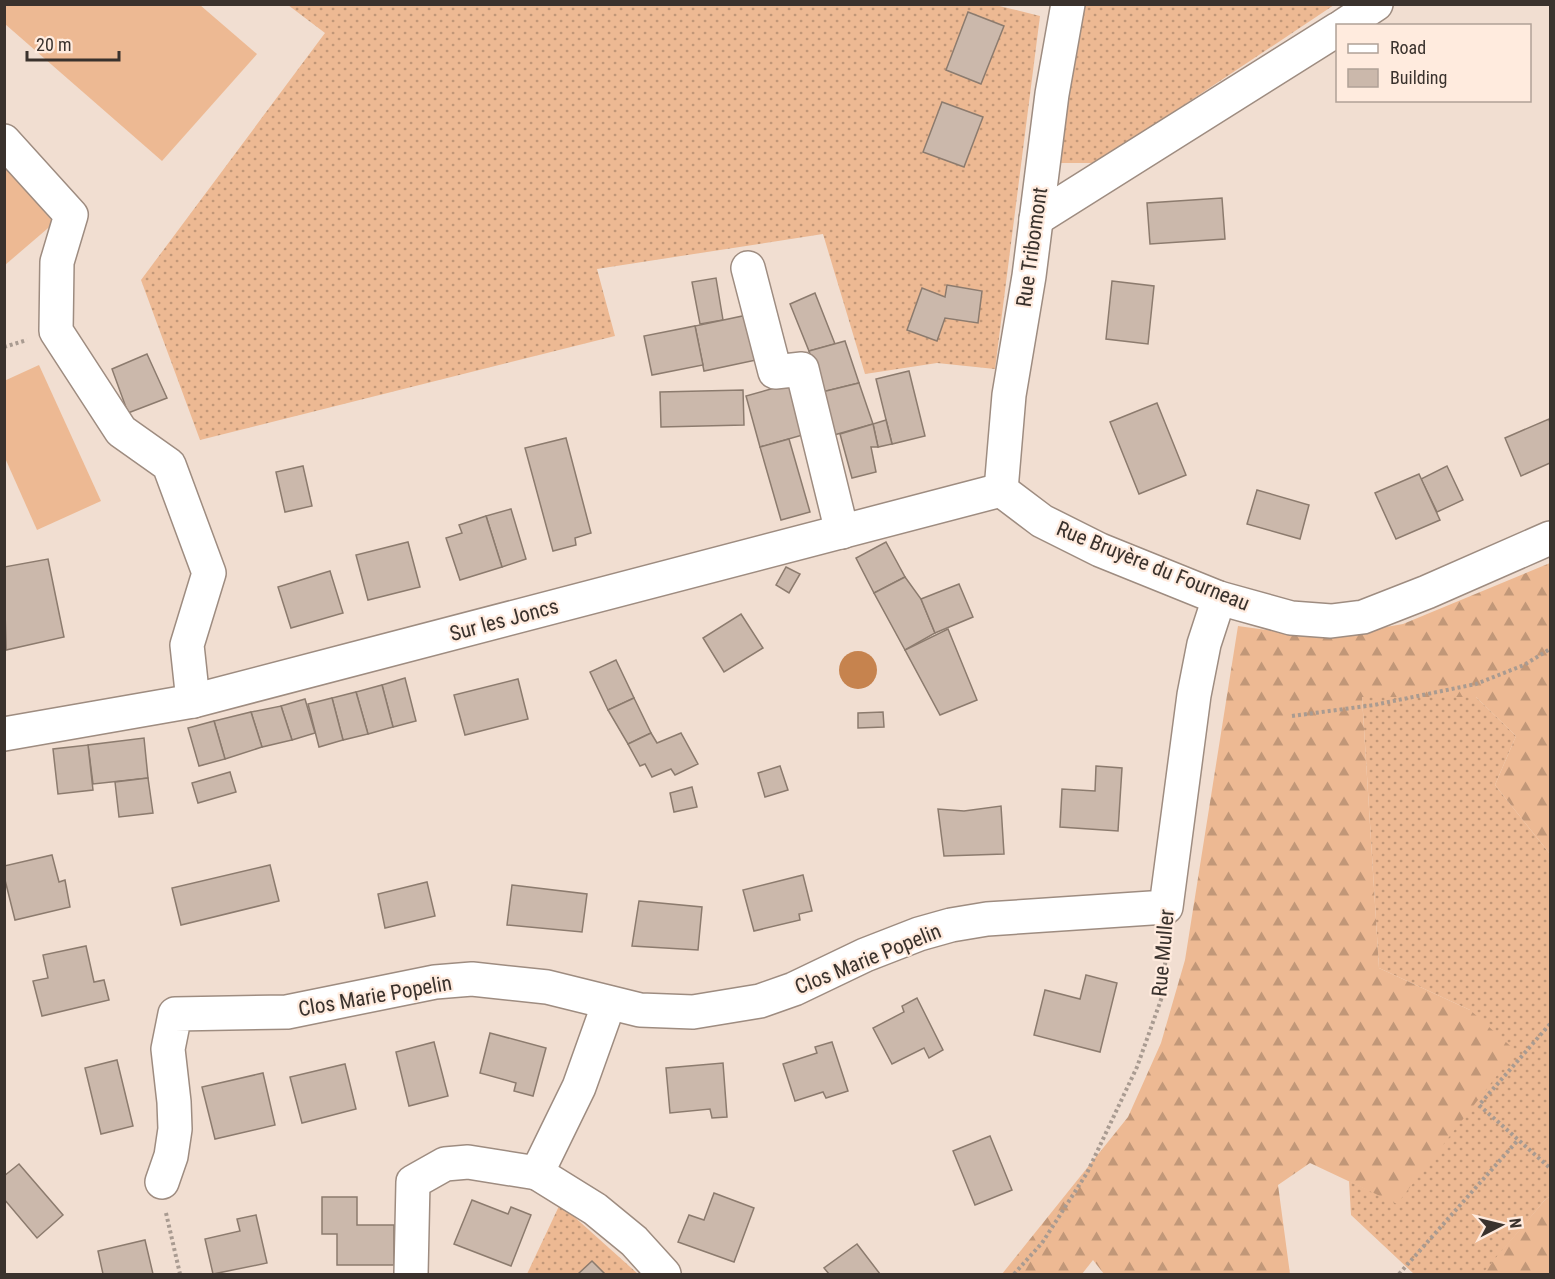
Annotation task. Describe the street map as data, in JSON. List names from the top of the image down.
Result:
{
  "streets": {
    "street": [
      "Rue Tribomont",
      "Rue Bruyère du Fourneau",
      "Sur les Joncs",
      "Rue Muller",
      "Clos Marie Popelin"
    ]
  },
  "crossings": [
    ["Rue Tribomont", "Rue Bruyère du Fourneau"],
    ["Rue Tribomont", "Sur les Joncs"],
    ["Rue Bruyère du Fourneau", "Sur les Joncs"],
    ["Rue Bruyère du Fourneau", "Rue Muller"],
    ["Rue Muller", "Clos Marie Popelin"]
  ],
  "legend": ["Road", "Building"],
  "scale_bar": "20 m",
  "north": "right"
}
